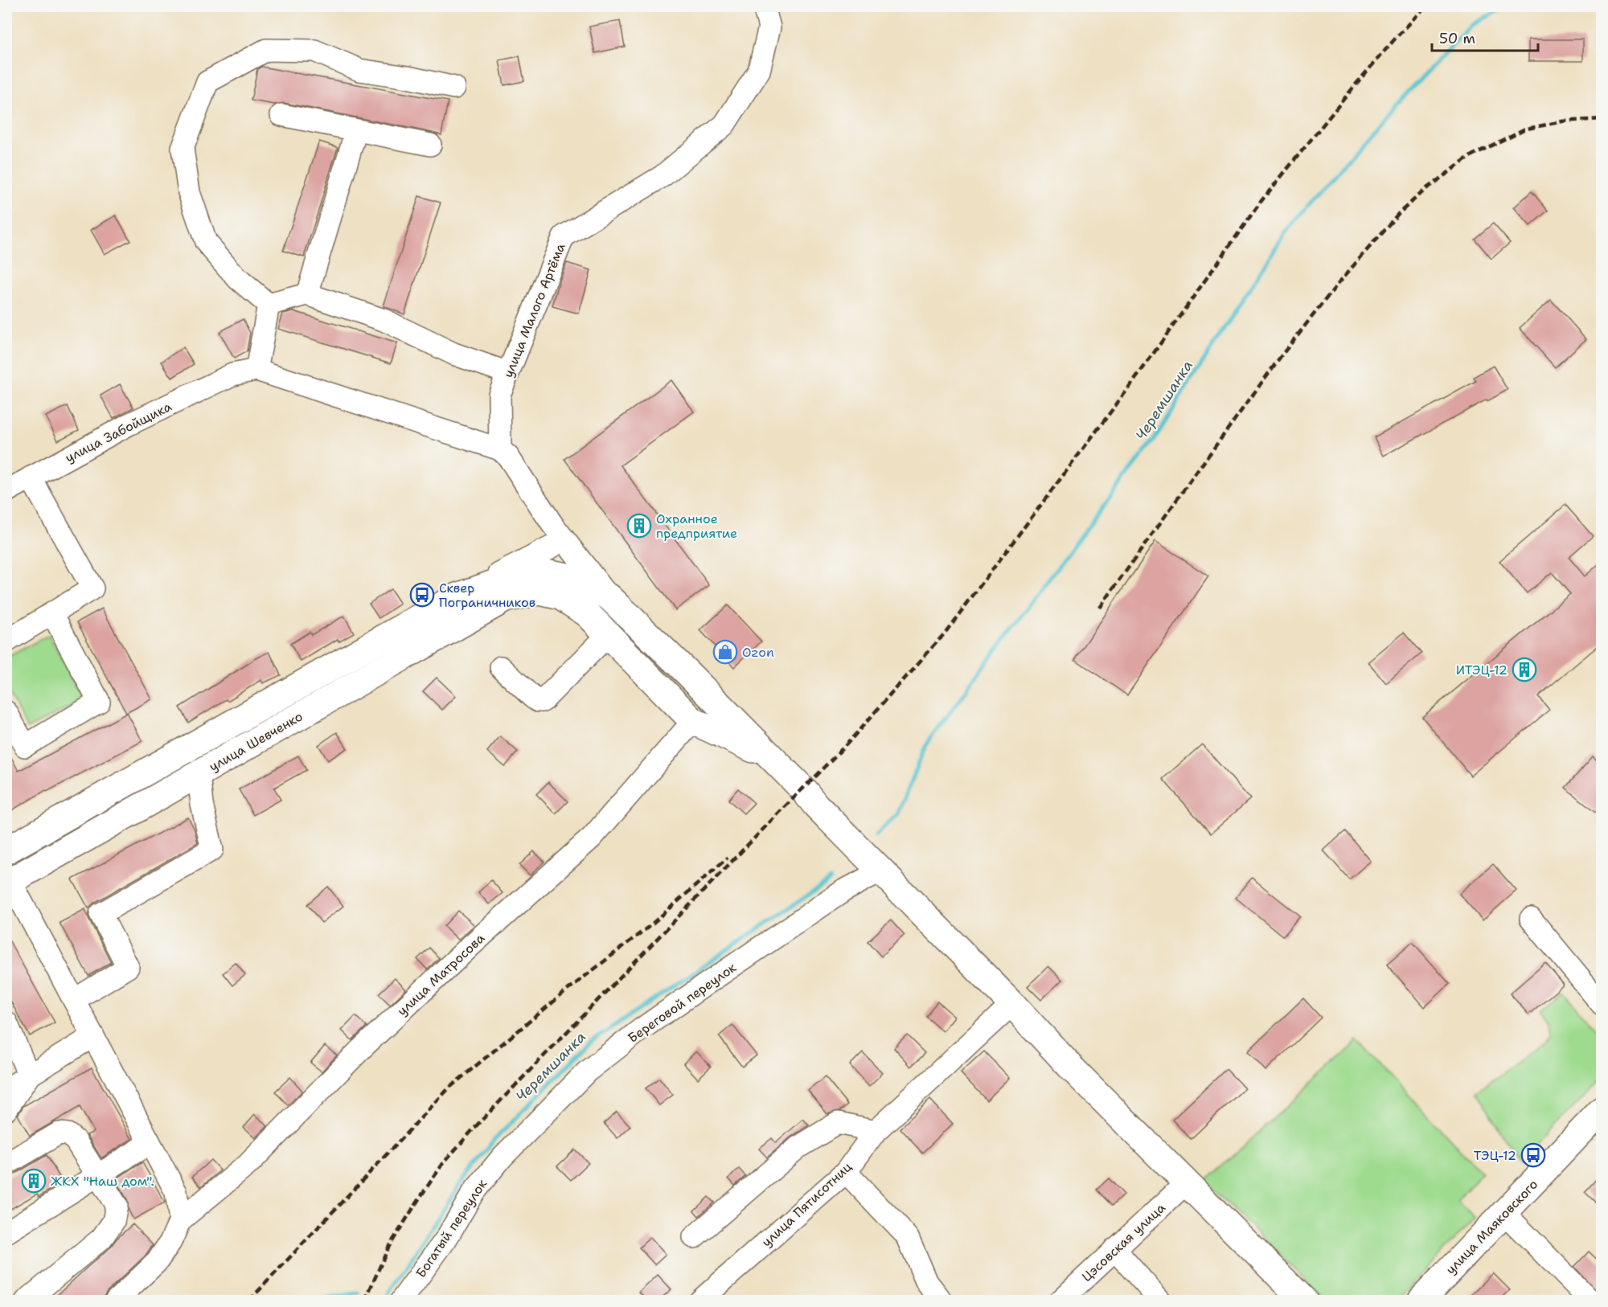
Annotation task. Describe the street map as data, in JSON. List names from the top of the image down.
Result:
{
  "streets": {
    "main road": ["улица Шевченко", "улица Маяковского"],
    "street": [
      "улица Малого Артёма",
      "улица Забойщика",
      "улица Матросова",
      "Береговой переулок",
      "улица Пятисотниц",
      "Богатый переулок",
      "Цэсовская улица"
    ]
  },
  "crossings": [
    ["улица Шевченко", "улица Матросова"],
    ["улица Шевченко", "Береговой переулок"],
    ["улица Шевченко", "улица Пятисотниц"],
    ["улица Шевченко", "Цэсовская улица"],
    ["Береговой переулок", "Богатый переулок"]
  ],
  "water": ["Черемшанка"],
  "places": {
    "building": ["Охранное предприятие", "ИТЭЦ-12", "ЖКХ \"Наш дом\"."],
    "bus stop": ["Сквер Пограничников", "ТЭЦ-12"],
    "shop": ["Ozon"]
  },
  "scale_bar": "50 m"
}
